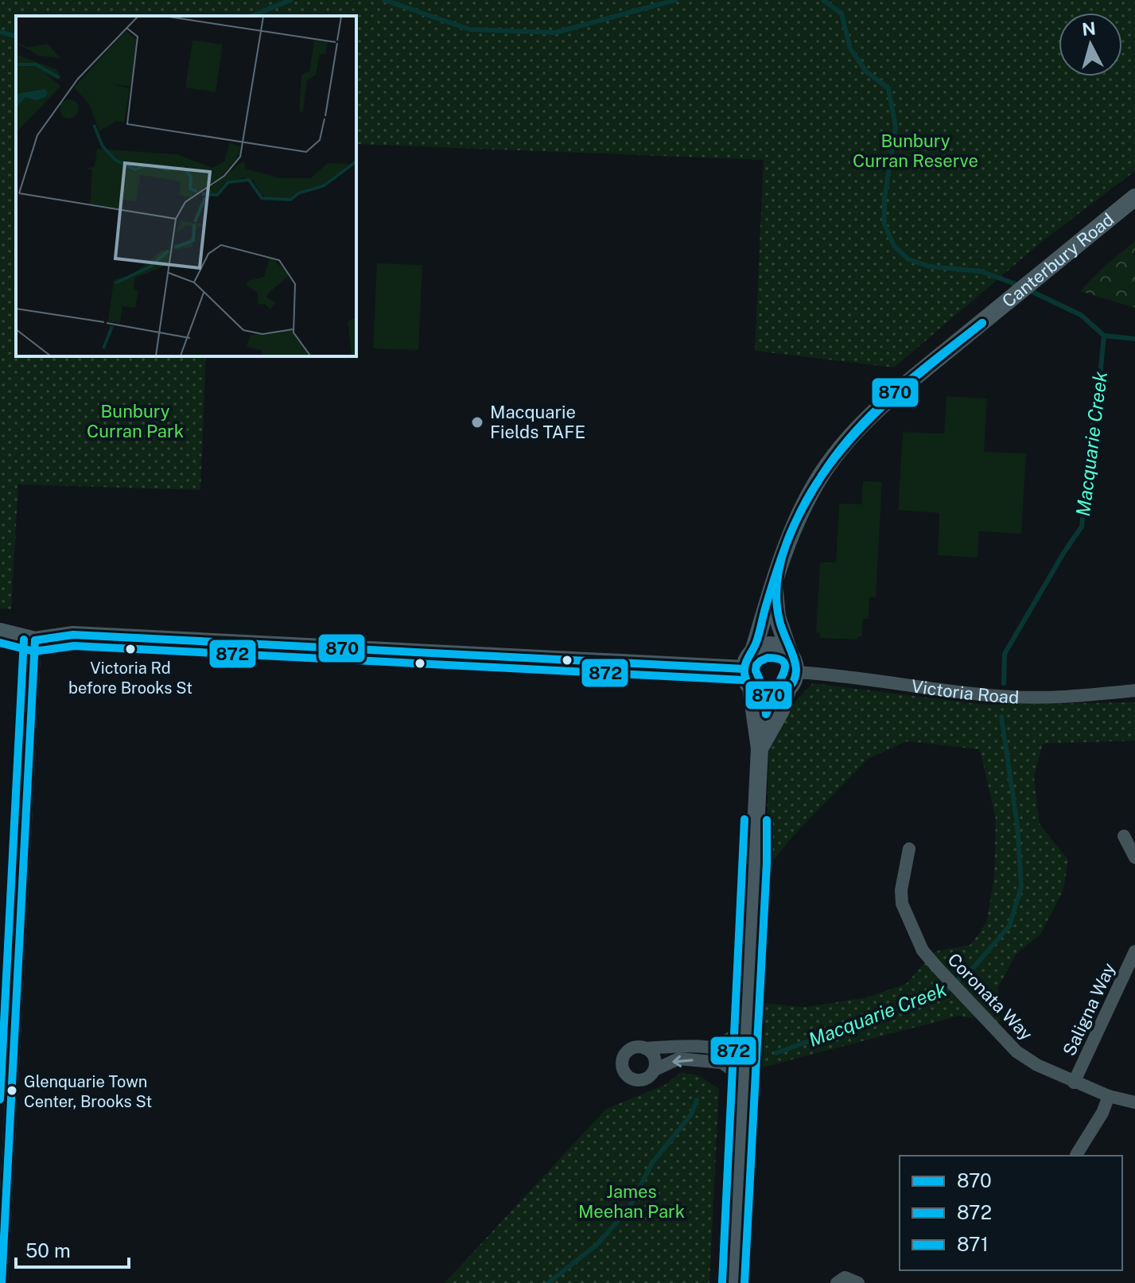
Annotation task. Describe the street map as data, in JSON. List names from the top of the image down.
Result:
{
  "streets": {
    "main road": ["Canterbury Road"],
    "street": ["Victoria Road", "Coronata Way", "Saligna Way"]
  },
  "crossings": [
    ["Canterbury Road", "Victoria Road"],
    ["Coronata Way", "Saligna Way"]
  ],
  "water": ["Macquarie Creek"],
  "parks": ["Bunbury Curran Reserve", "Bunbury Curran Park", "James Meehan Park"],
  "places": ["Macquarie Fields TAFE", "Victoria Rd before Brooks St", "Glenquarie Town Center, Brooks St"],
  "lines": ["transit line 870", "transit line 871", "transit line 872"],
  "legend": ["870", "872", "871"],
  "scale_bar": "50 m",
  "north": "top"
}
